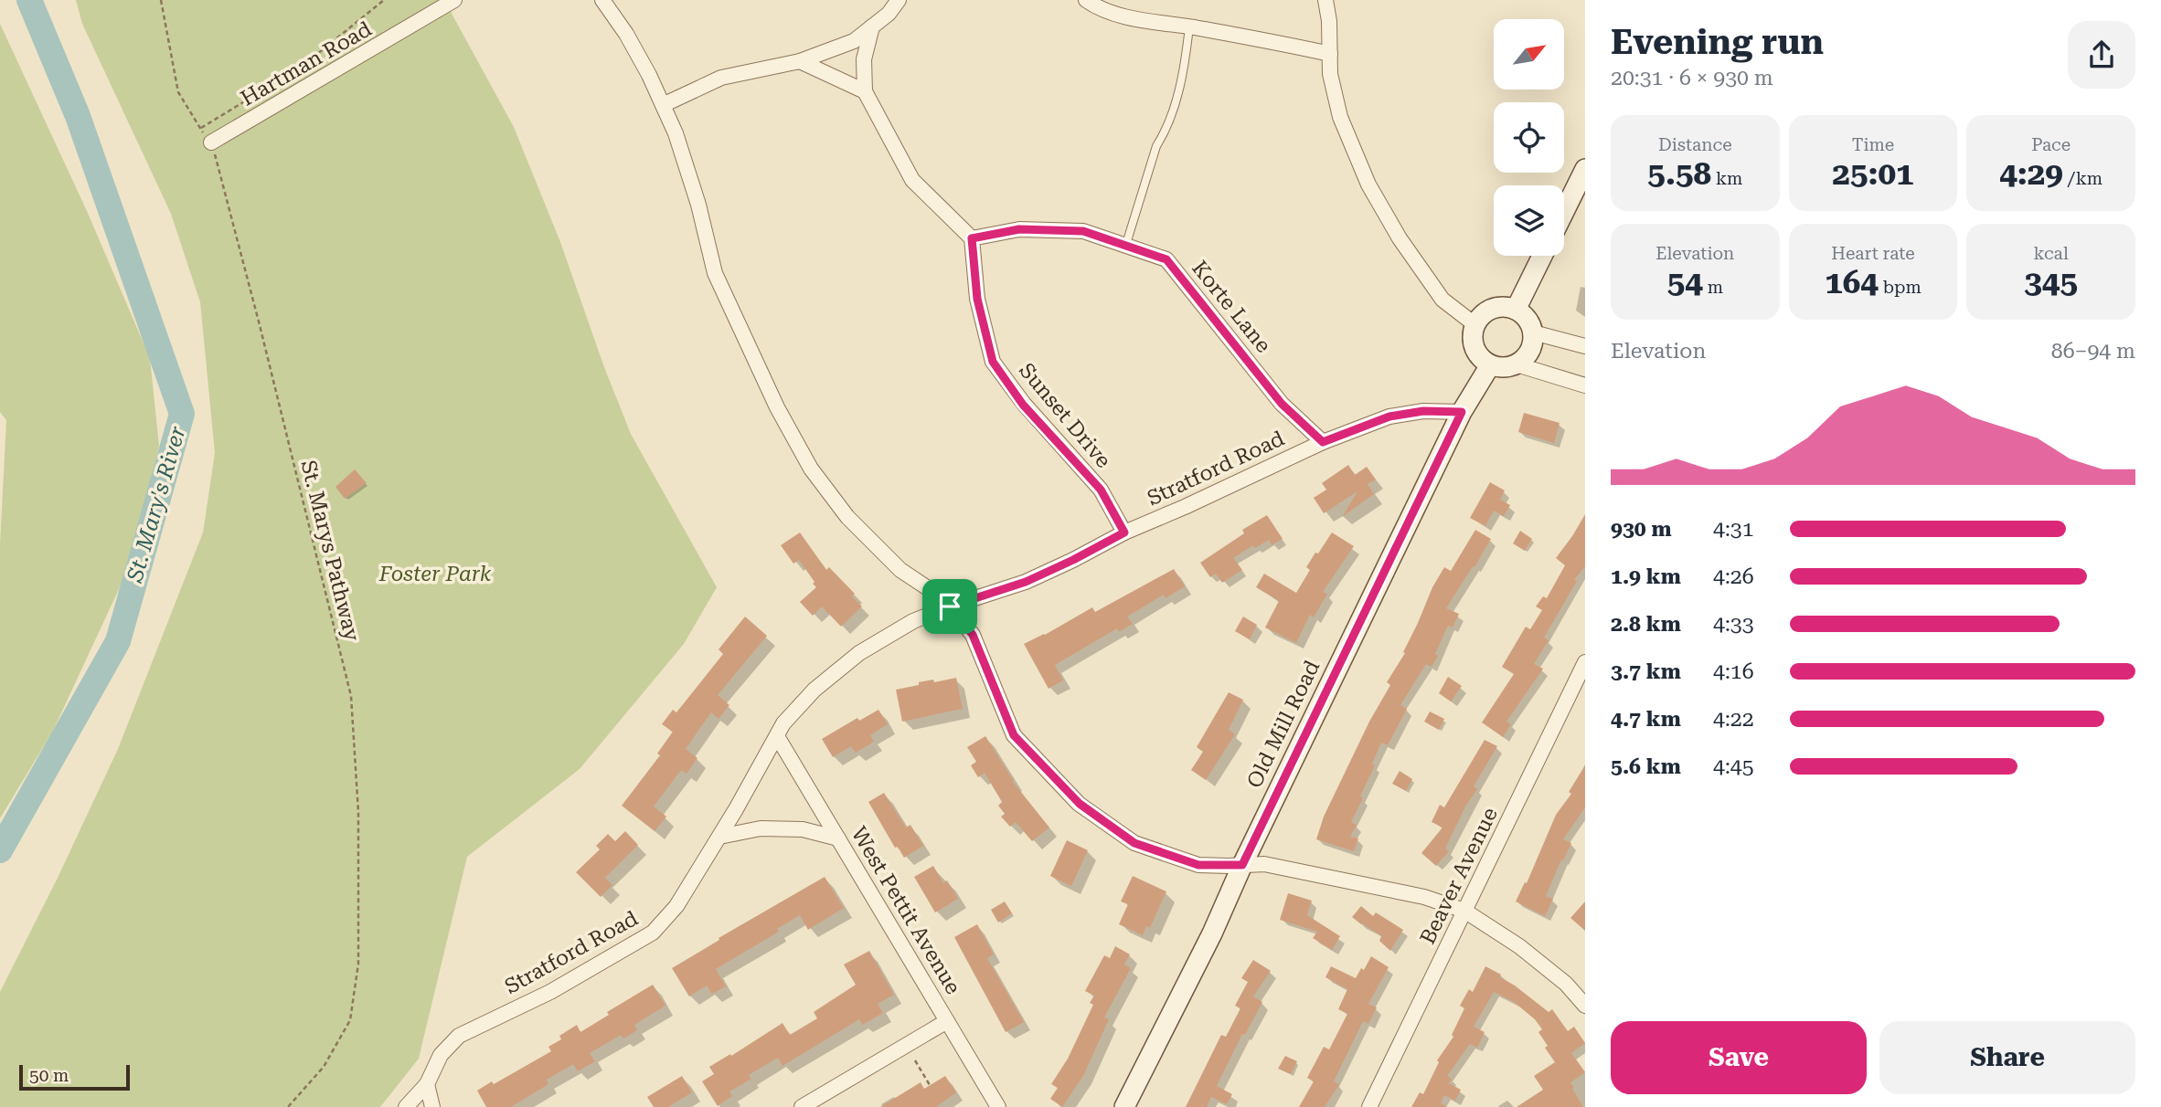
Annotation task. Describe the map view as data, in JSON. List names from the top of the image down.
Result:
{
  "streets": {
    "main road": ["Old Mill Road"],
    "street": [
      "Hartman Road",
      "Korte Lane",
      "Sunset Drive",
      "Stratford Road",
      "Beaver Avenue",
      "West Pettit Avenue"
    ],
    "path": ["St. Marys Pathway"]
  },
  "crossings": [
    ["Hartman Road", "St. Marys Pathway"],
    ["Korte Lane", "Sunset Drive"],
    ["Korte Lane", "Stratford Road"],
    ["Sunset Drive", "Stratford Road"],
    ["Stratford Road", "Old Mill Road"],
    ["Stratford Road", "West Pettit Avenue"]
  ],
  "water": ["St. Mary's River"],
  "parks": ["Foster Park"],
  "scale_bar": "50 m",
  "north": "top right",
  "page": {
    "heading": ["Evening run", "20:31 · 6 × 930 m"],
    "stats": [
      ["Distance", "5.58 km"],
      ["Time", "25:01"],
      ["Pace", "4:29 /km"],
      ["Elevation", "54 m"],
      ["Heart rate", "164 bpm"],
      ["kcal", "345"]
    ],
    "chart": ["Elevation", "86–94 m"],
    "list": [
      {
        "name": "930 m",
        "note": "4:31"
      },
      {
        "name": "1.9 km",
        "note": "4:26"
      },
      {
        "name": "2.8 km",
        "note": "4:33"
      },
      {
        "name": "3.7 km",
        "note": "4:16"
      },
      {
        "name": "4.7 km",
        "note": "4:22"
      },
      {
        "name": "5.6 km",
        "note": "4:45"
      }
    ],
    "buttons": ["Save", "Share"],
    "scale": "50 m"
  }
}
